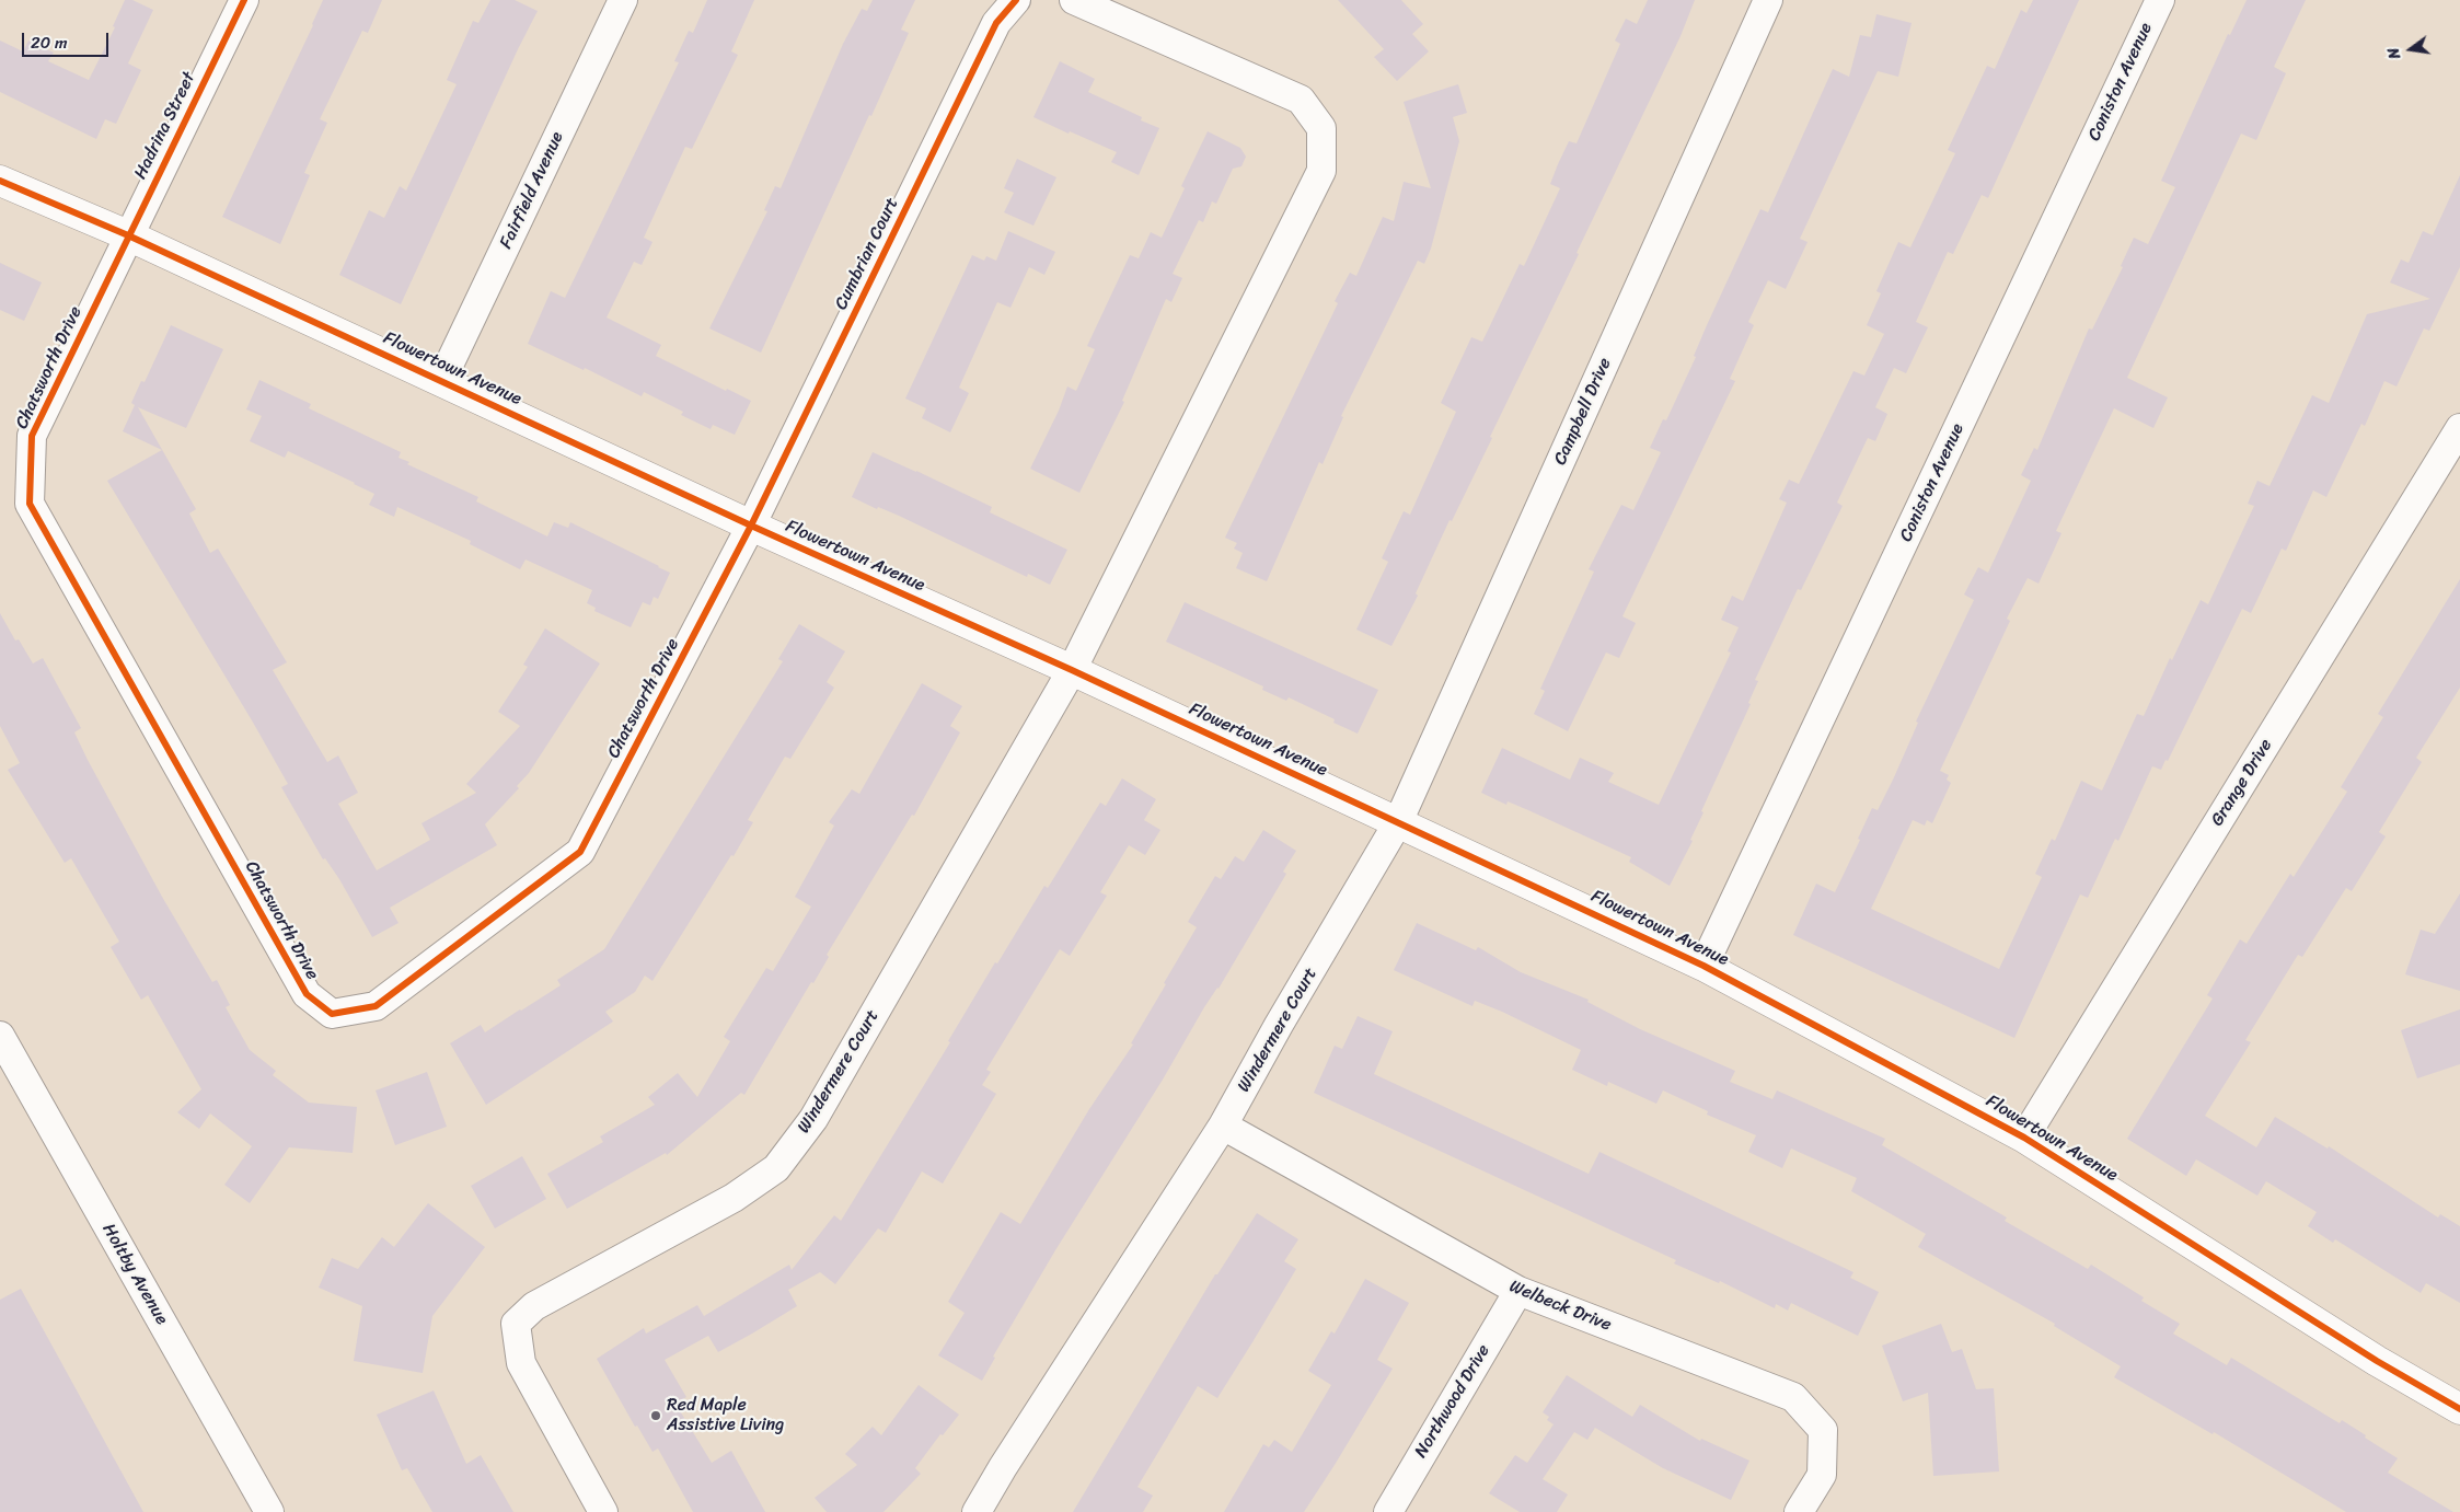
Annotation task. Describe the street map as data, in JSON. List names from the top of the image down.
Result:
{
  "streets": {
    "street": [
      "Coniston Avenue",
      "Hadrina Street",
      "Fairfield Avenue",
      "Cumbrian Court",
      "Chatsworth Drive",
      "Flowertown Avenue",
      "Campbell Drive",
      "Grange Drive",
      "Windermere Court",
      "Holtby Avenue",
      "Welbeck Drive",
      "Northwood Drive"
    ]
  },
  "crossings": [
    ["Coniston Avenue", "Flowertown Avenue"],
    ["Hadrina Street", "Chatsworth Drive"],
    ["Hadrina Street", "Flowertown Avenue"],
    ["Fairfield Avenue", "Flowertown Avenue"],
    ["Cumbrian Court", "Chatsworth Drive"],
    ["Cumbrian Court", "Flowertown Avenue"],
    ["Chatsworth Drive", "Flowertown Avenue"],
    ["Flowertown Avenue", "Campbell Drive"],
    ["Flowertown Avenue", "Grange Drive"],
    ["Flowertown Avenue", "Windermere Court"],
    ["Campbell Drive", "Windermere Court"],
    ["Windermere Court", "Welbeck Drive"],
    ["Welbeck Drive", "Northwood Drive"]
  ],
  "places": ["Red Maple Assistive Living"],
  "scale_bar": "20 m",
  "north": "left"
}
